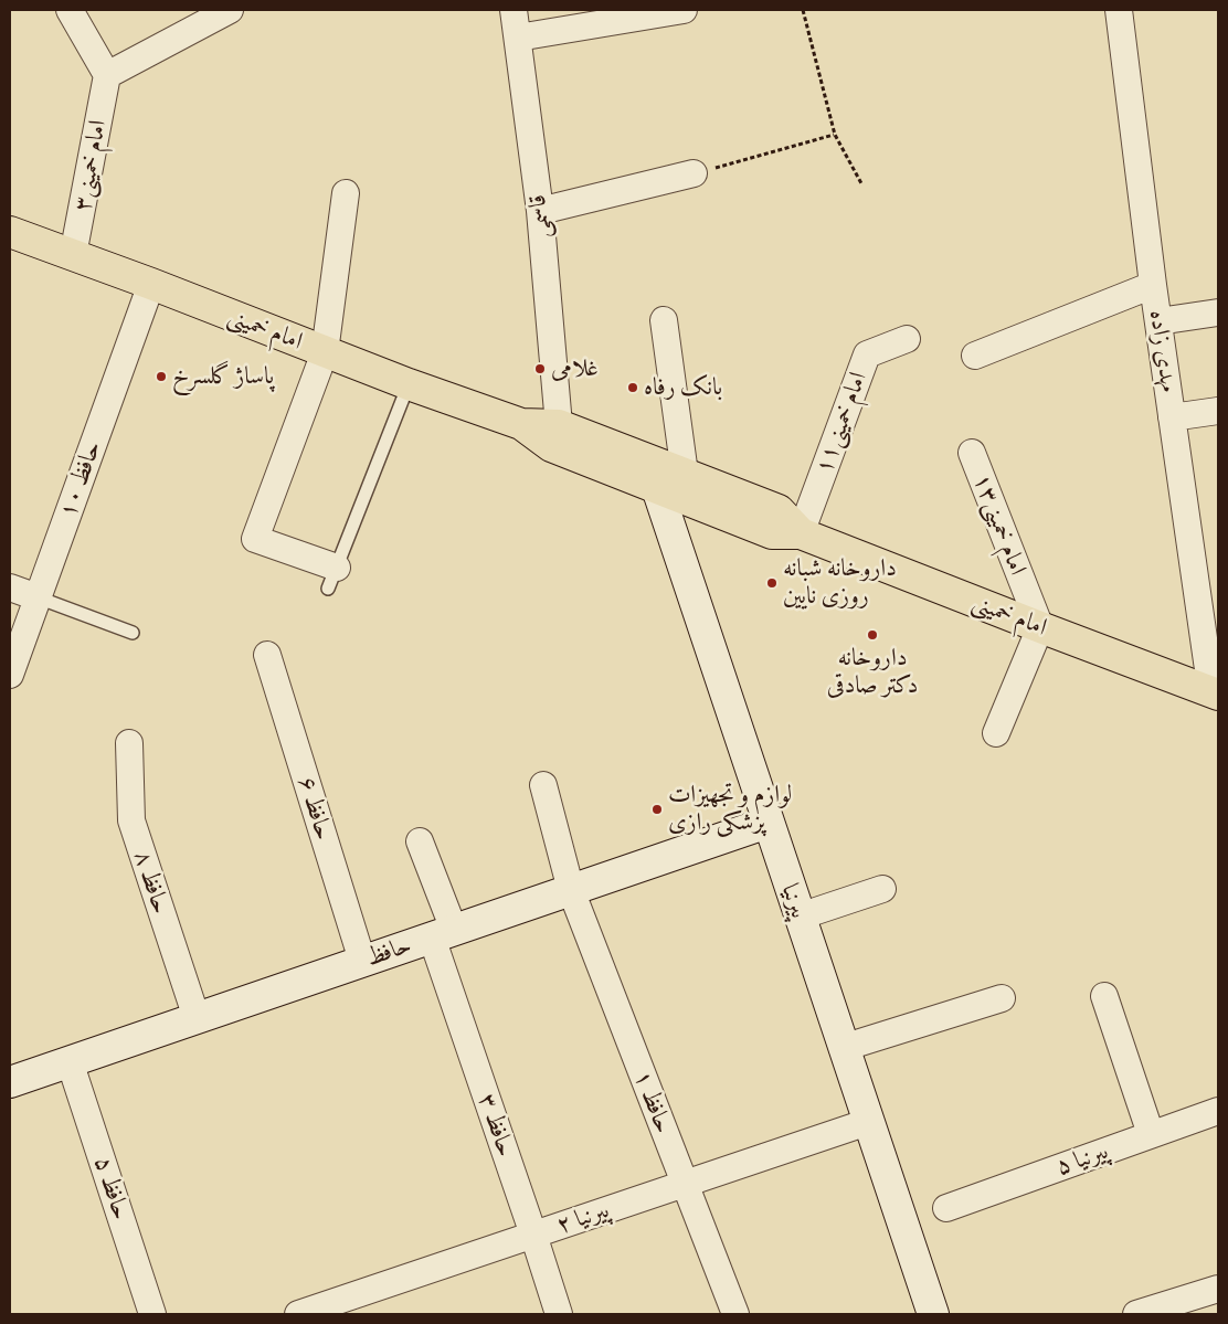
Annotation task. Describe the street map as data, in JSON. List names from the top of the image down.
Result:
{
  "streets": {
    "main road": ["امام خمینی", "پیرنیا", "حافظ"],
    "street": [
      "امام خمینی۳",
      "قاسمی",
      "مهدی زاده",
      "امام خمینی۱۱",
      "حافظ ۱۰",
      "امام خمینی۱۳",
      "حافظ ۶",
      "حافظ ۸",
      "حافظ ۱",
      "حافظ ۳",
      "پیرنیا ۵",
      "حافظ ۵",
      "پیرنیا ۲"
    ]
  },
  "crossings": [
    ["امام خمینی۳", "امام خمینی"],
    ["قاسمی", "امام خمینی"],
    ["امام خمینی", "مهدی زاده"],
    ["امام خمینی", "امام خمینی۱۱"],
    ["امام خمینی", "حافظ ۱۰"],
    ["امام خمینی", "امام خمینی۱۳"],
    ["امام خمینی", "پیرنیا"],
    ["حافظ ۶", "حافظ"],
    ["حافظ ۸", "حافظ"],
    ["پیرنیا", "حافظ"],
    ["پیرنیا", "پیرنیا ۲"],
    ["حافظ", "حافظ ۱"],
    ["حافظ", "حافظ ۳"],
    ["حافظ", "حافظ ۵"],
    ["حافظ ۱", "پیرنیا ۲"],
    ["حافظ ۳", "پیرنیا ۲"]
  ],
  "places": [
    "غلامی",
    "پاساژ گلسرخ",
    "بانک رفاه",
    "داروخانه شبانه روزی نایین",
    "داروخانه دکتر صادقی",
    "لوازم و تجهیزات پزشکی رازی"
  ]
}
